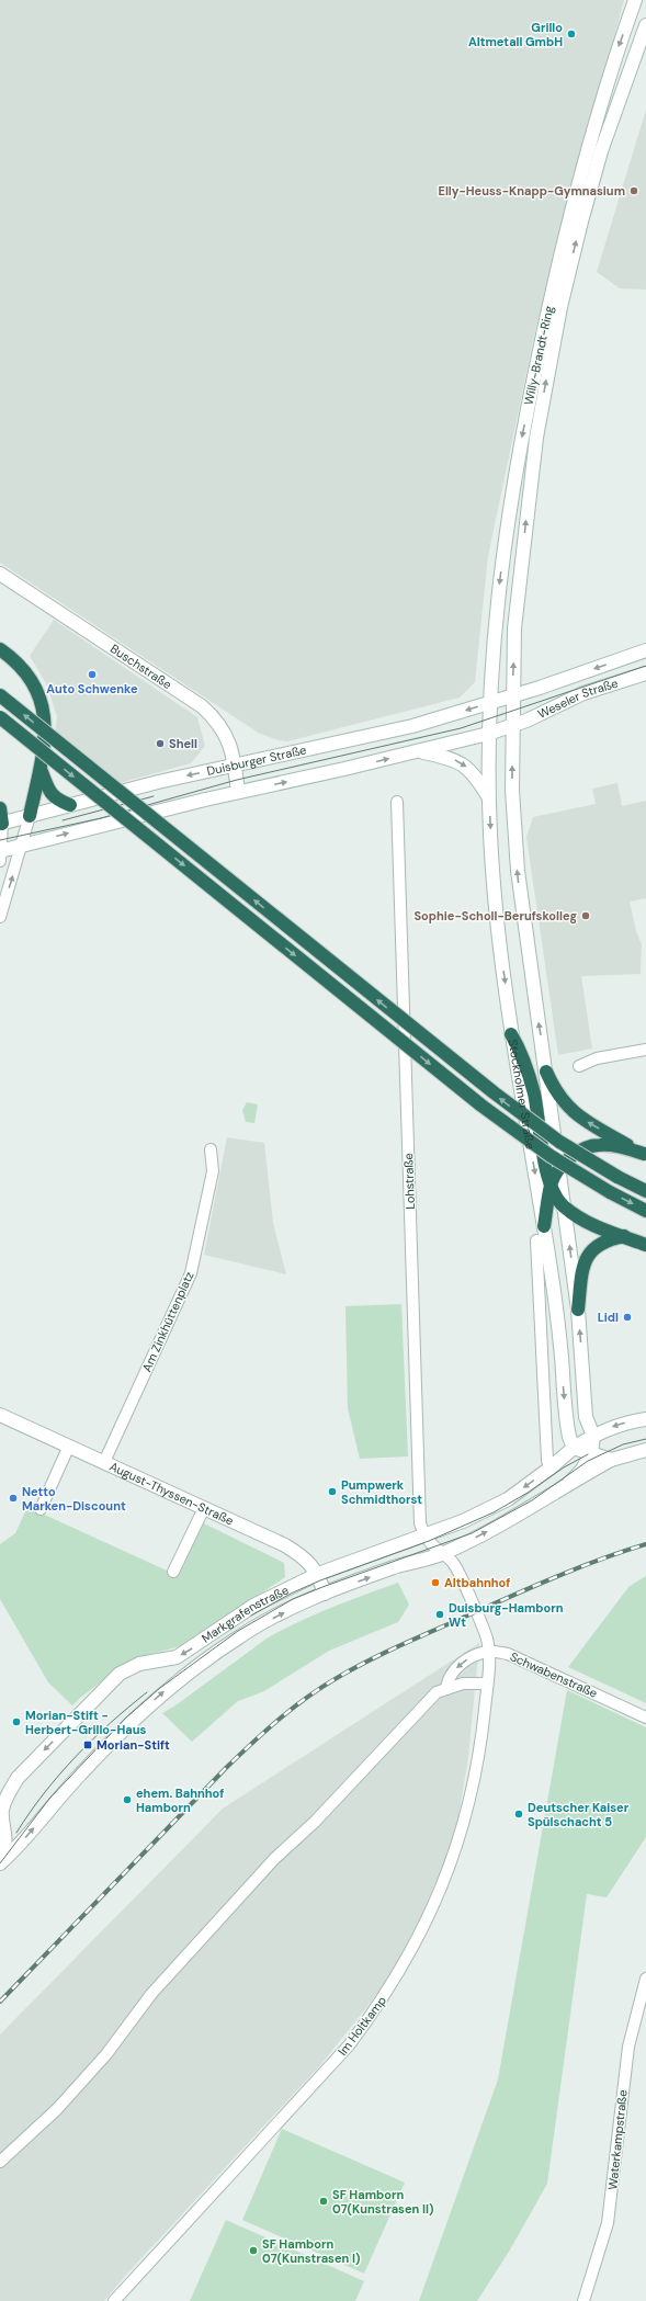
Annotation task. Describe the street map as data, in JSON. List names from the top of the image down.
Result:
{
  "streets": {
    "main road": [
      "Willy-Brandt-Ring",
      "Buschstraße",
      "Weseler Straße",
      "Duisburger Straße",
      "Stockholmer Straße",
      "August-Thyssen-Straße",
      "Markgrafenstraße"
    ],
    "street": [
      "Lohstraße",
      "Am Zinkhüttenplatz",
      "Schwabenstraße",
      "Im Holtkamp",
      "Waterkampstraße"
    ]
  },
  "crossings": [
    ["Willy-Brandt-Ring", "Weseler Straße"],
    ["Willy-Brandt-Ring", "Duisburger Straße"],
    ["Willy-Brandt-Ring", "Stockholmer Straße"],
    ["Buschstraße", "Duisburger Straße"],
    ["Weseler Straße", "Duisburger Straße"],
    ["Stockholmer Straße", "Markgrafenstraße"],
    ["Lohstraße", "Markgrafenstraße"],
    ["Am Zinkhüttenplatz", "August-Thyssen-Straße"],
    ["August-Thyssen-Straße", "Markgrafenstraße"],
    ["Schwabenstraße", "Im Holtkamp"]
  ],
  "places": {
    "other": [
      "Grillo Altmetall GmbH",
      "Elly-Heuss-Knapp-Gymnasium",
      "Auto Schwenke",
      "Shell",
      "Sophie-Scholl-Berufskolleg",
      "Lidl",
      "Pumpwerk Schmidthorst",
      "Netto Marken-Discount",
      "Altbahnhof",
      "Duisburg-Hamborn Wt",
      "Morian-Stift - Herbert-Grillo-Haus",
      "ehem. Bahnhof Hamborn",
      "Deutscher Kaiser Spülschacht 5",
      "SF Hamborn 07(Kunstrasen II)",
      "SF Hamborn 07(Kunstrasen I)"
    ],
    "transit": ["Morian-Stift"]
  }
}
